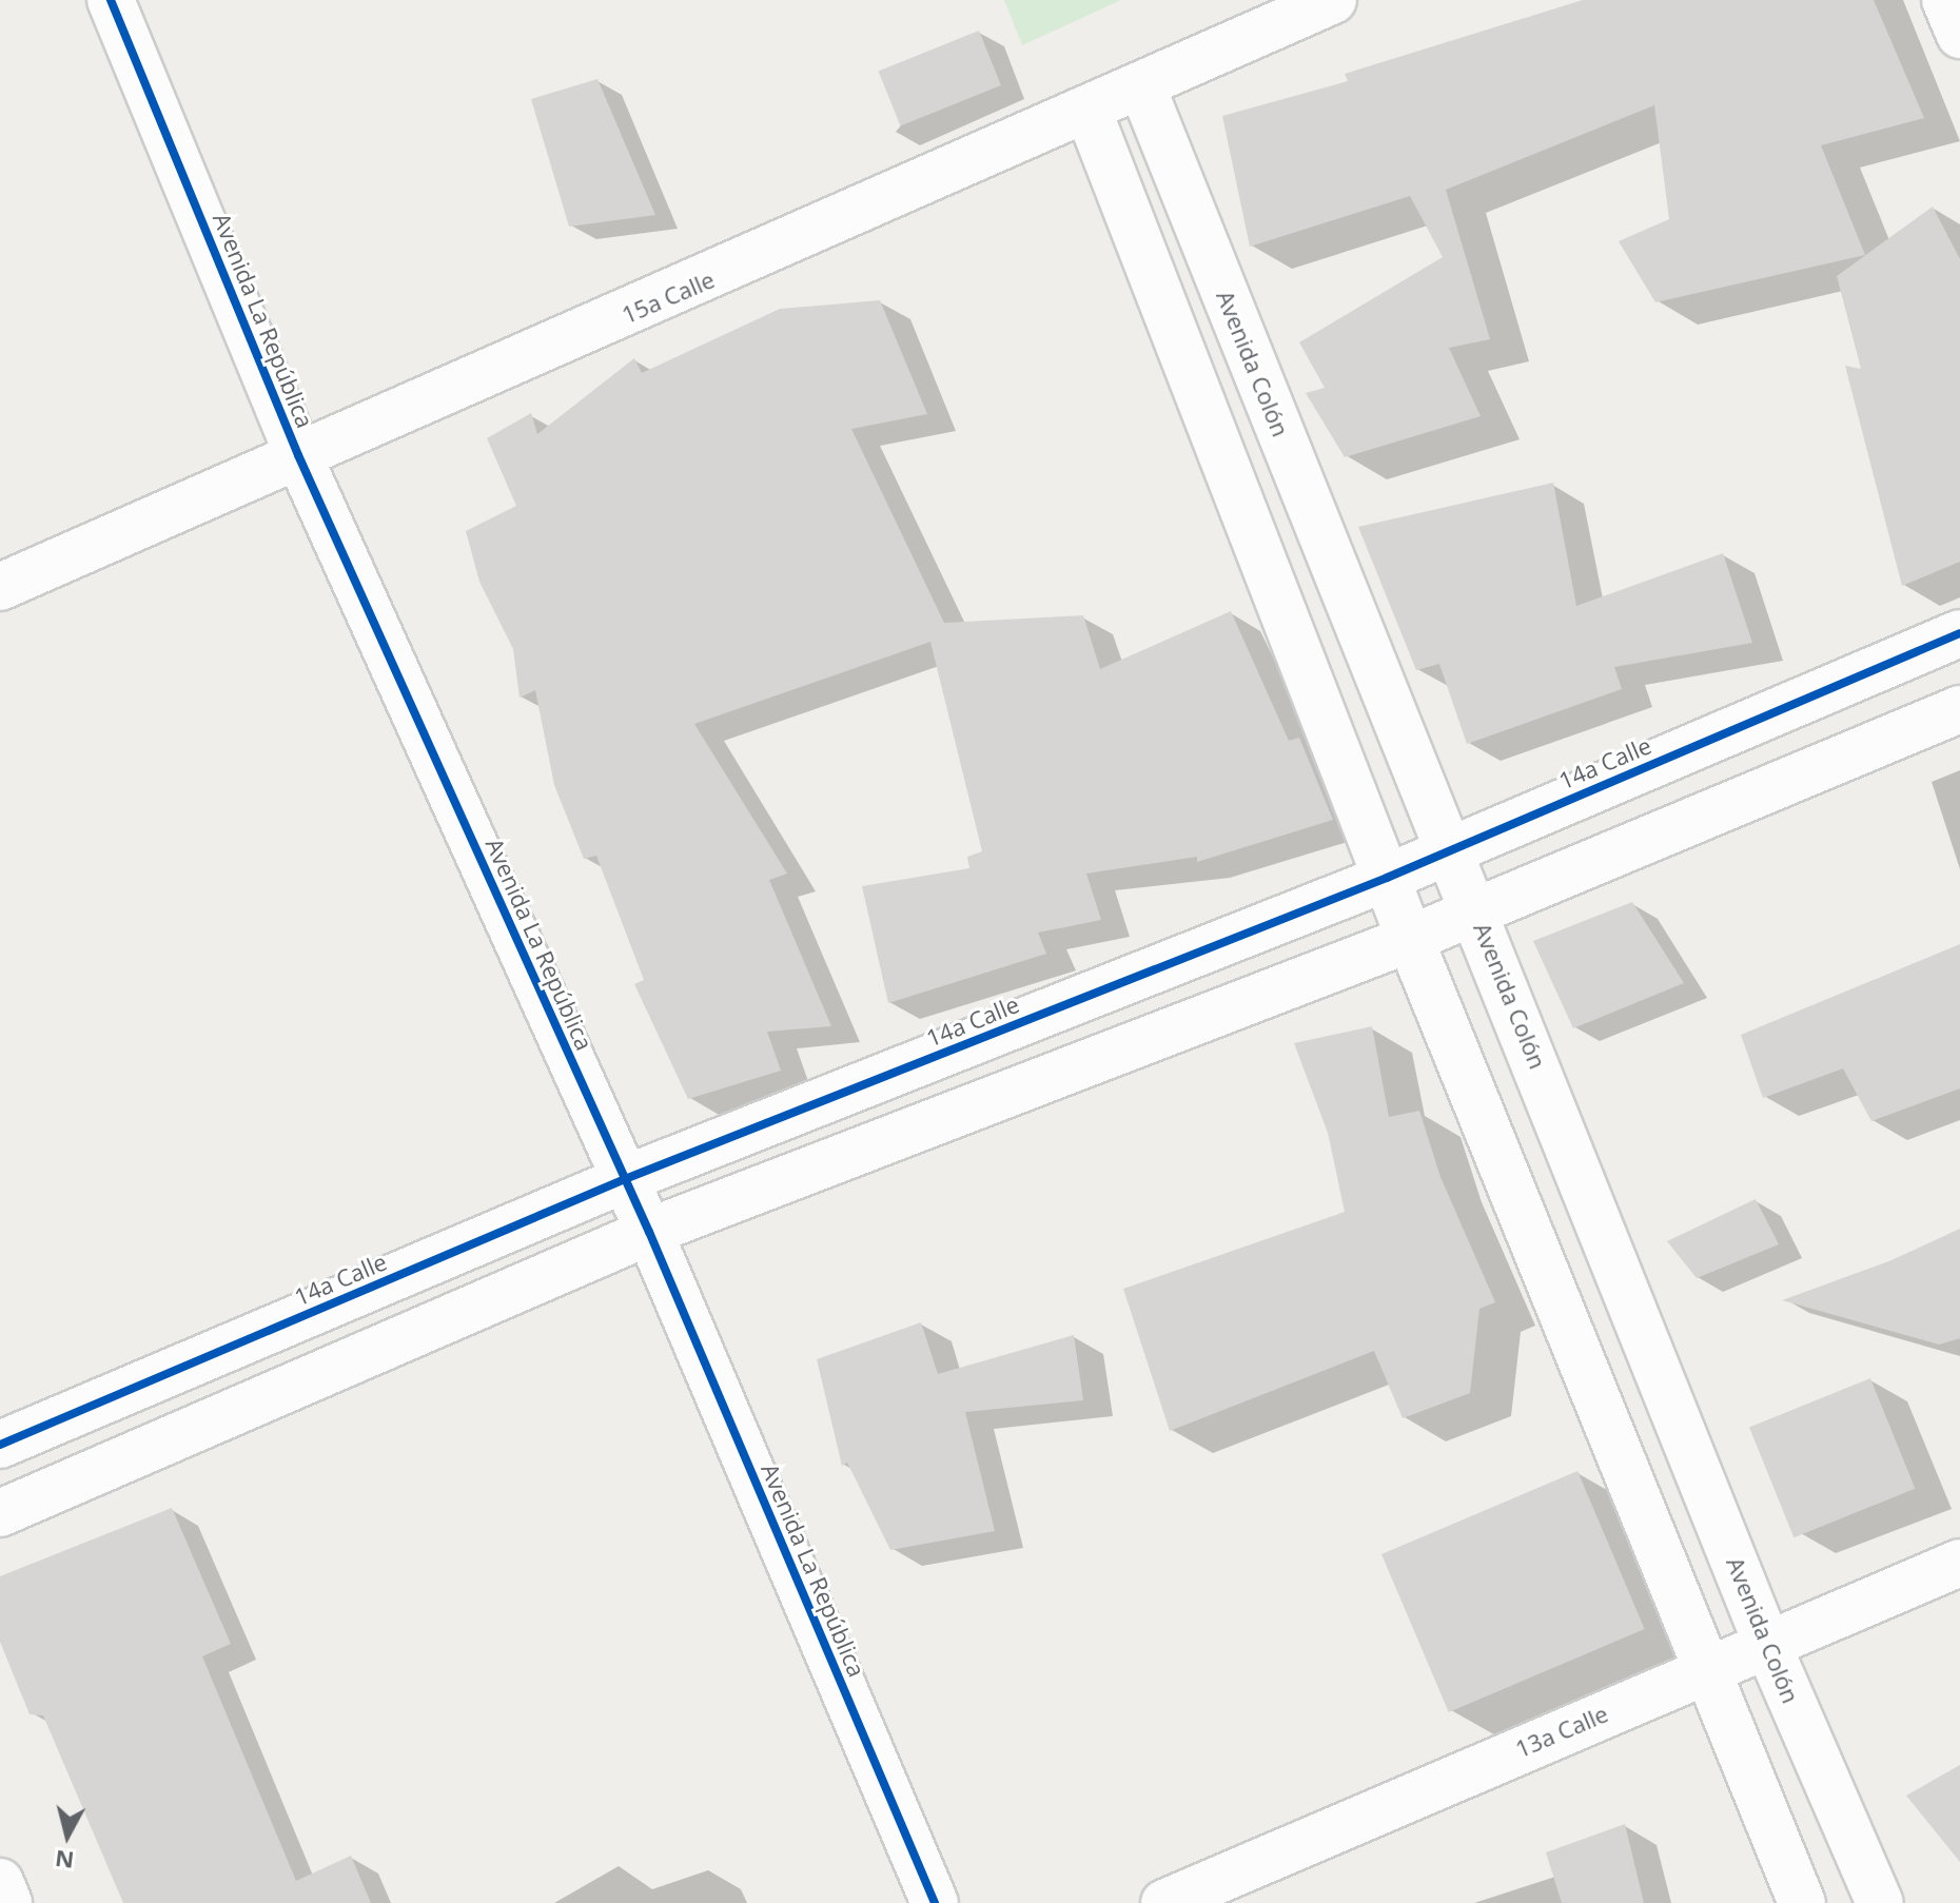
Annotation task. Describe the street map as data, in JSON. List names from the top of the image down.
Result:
{
  "streets": {
    "street": [
      "15a Calle",
      "Avenida La República",
      "Avenida Colón",
      "14a Calle",
      "13a Calle"
    ]
  },
  "crossings": [
    ["15a Calle", "Avenida La República"],
    ["15a Calle", "Avenida Colón"],
    ["Avenida La República", "14a Calle"],
    ["Avenida Colón", "14a Calle"],
    ["Avenida Colón", "13a Calle"]
  ],
  "north": "bottom"
}
